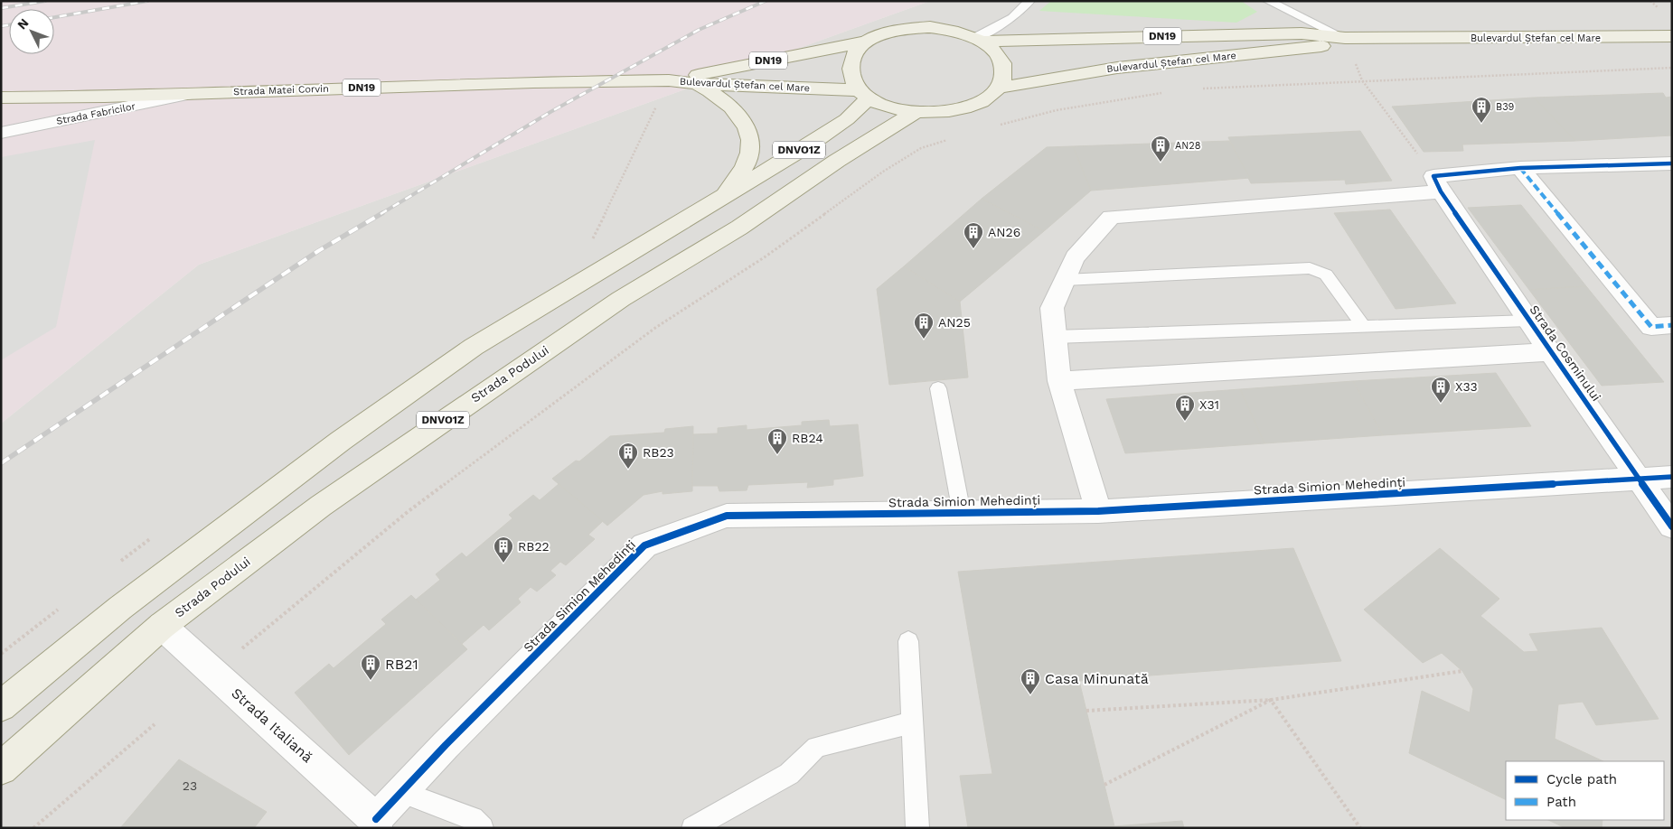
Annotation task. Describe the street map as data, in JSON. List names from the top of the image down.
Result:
{
  "streets": {
    "main road": [
      "DN19",
      "Bulevardul Ștefan cel Mare",
      "Strada Matei Corvin",
      "DNVO1Z",
      "Strada Podului"
    ],
    "street": [
      "Strada Fabricilor",
      "Strada Cosminului",
      "Strada Simion Mehedinți",
      "Strada Italiană"
    ]
  },
  "crossings": [
    ["DN19", "Bulevardul Ștefan cel Mare"],
    ["DN19", "DNVO1Z"],
    ["DN19", "Strada Podului"],
    ["Bulevardul Ștefan cel Mare", "Strada Matei Corvin"],
    ["Bulevardul Ștefan cel Mare", "DNVO1Z"],
    ["Bulevardul Ștefan cel Mare", "Strada Podului"],
    ["Strada Matei Corvin", "Strada Fabricilor"],
    ["DNVO1Z", "Strada Podului"],
    ["Strada Cosminului", "Strada Simion Mehedinți"],
    ["Strada Podului", "Strada Italiană"],
    ["Strada Simion Mehedinți", "Strada Italiană"]
  ],
  "places": {
    "building": [
      "B39",
      "AN28",
      "AN26",
      "AN25",
      "X33",
      "X31",
      "RB24",
      "RB23",
      "RB22",
      "RB21",
      "Casa Minunată"
    ]
  },
  "house_numbers": ["23"],
  "legend": ["Cycle path", "Path"],
  "north": "top left"
}
